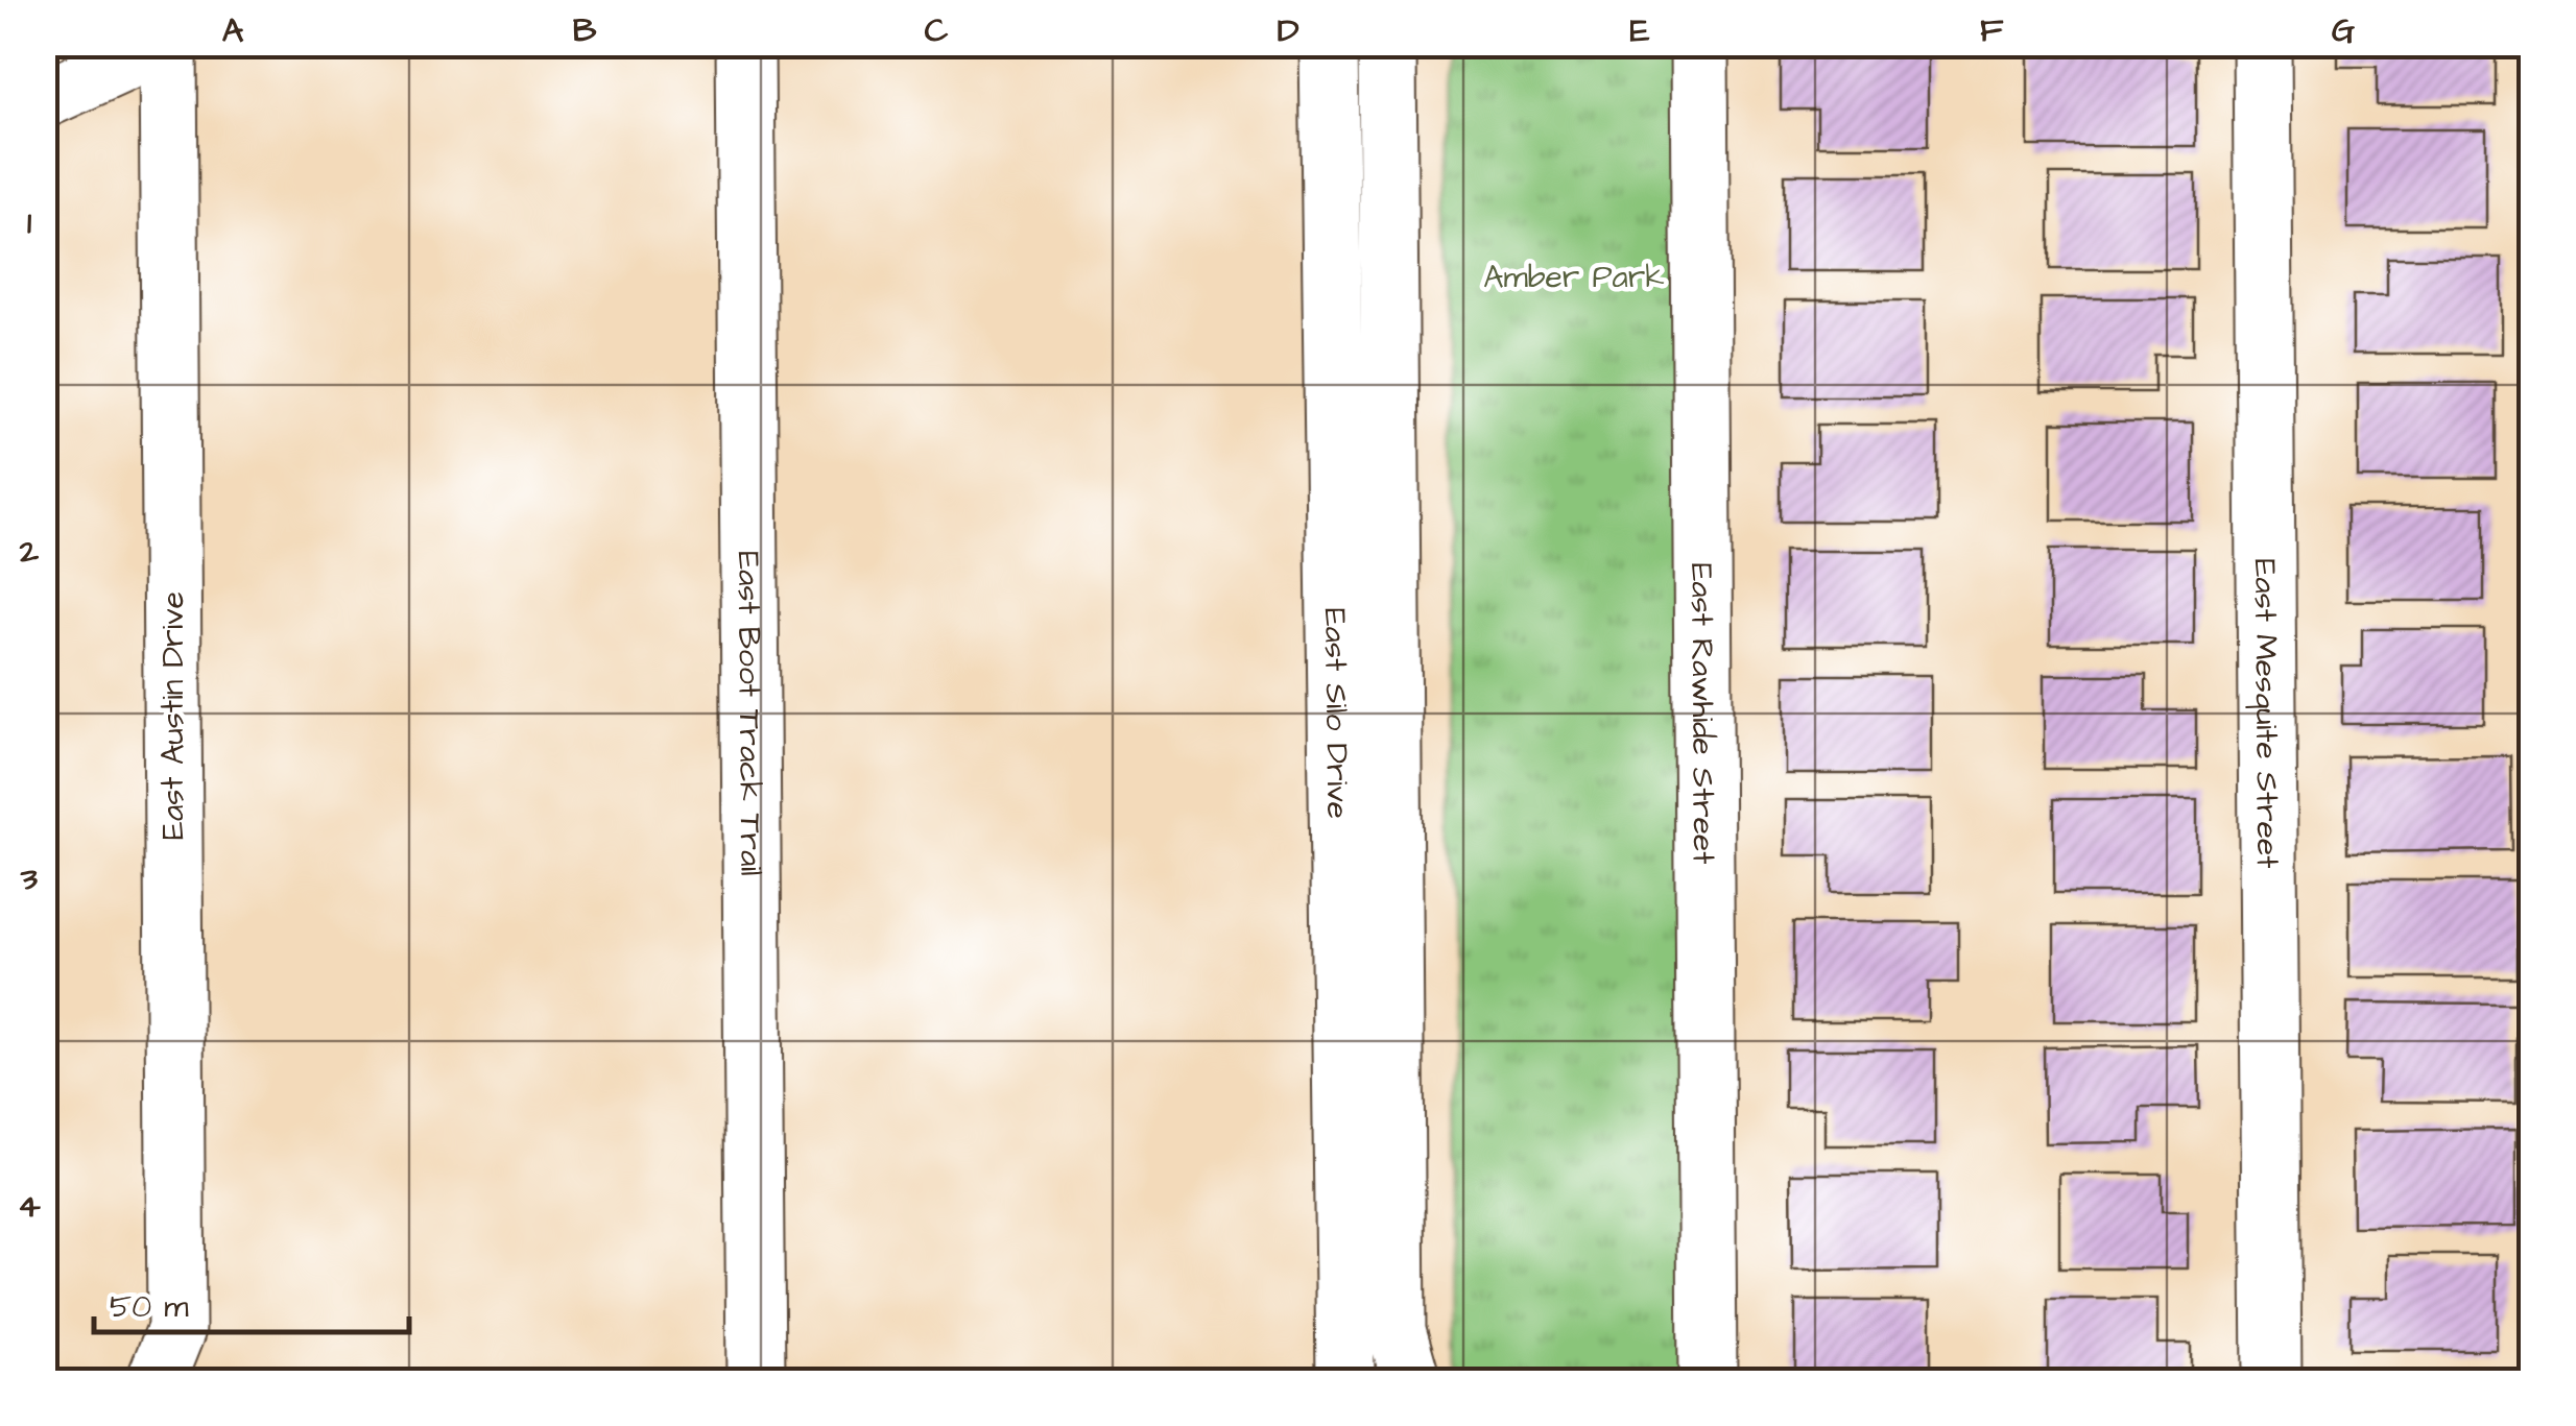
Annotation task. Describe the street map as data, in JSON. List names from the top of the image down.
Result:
{
  "streets": {
    "street": [
      "East Boot Track Trail",
      "East Silo Drive",
      "East Rawhide Street",
      "East Mesquite Street",
      "East Austin Drive"
    ]
  },
  "parks": ["Amber Park"],
  "scale_bar": "50 m",
  "grid": {
    "columns": [
      "A",
      "B",
      "C",
      "D",
      "E",
      "F",
      "G"
    ],
    "rows": [
      "1",
      "2",
      "3",
      "4"
    ]
  }
}
